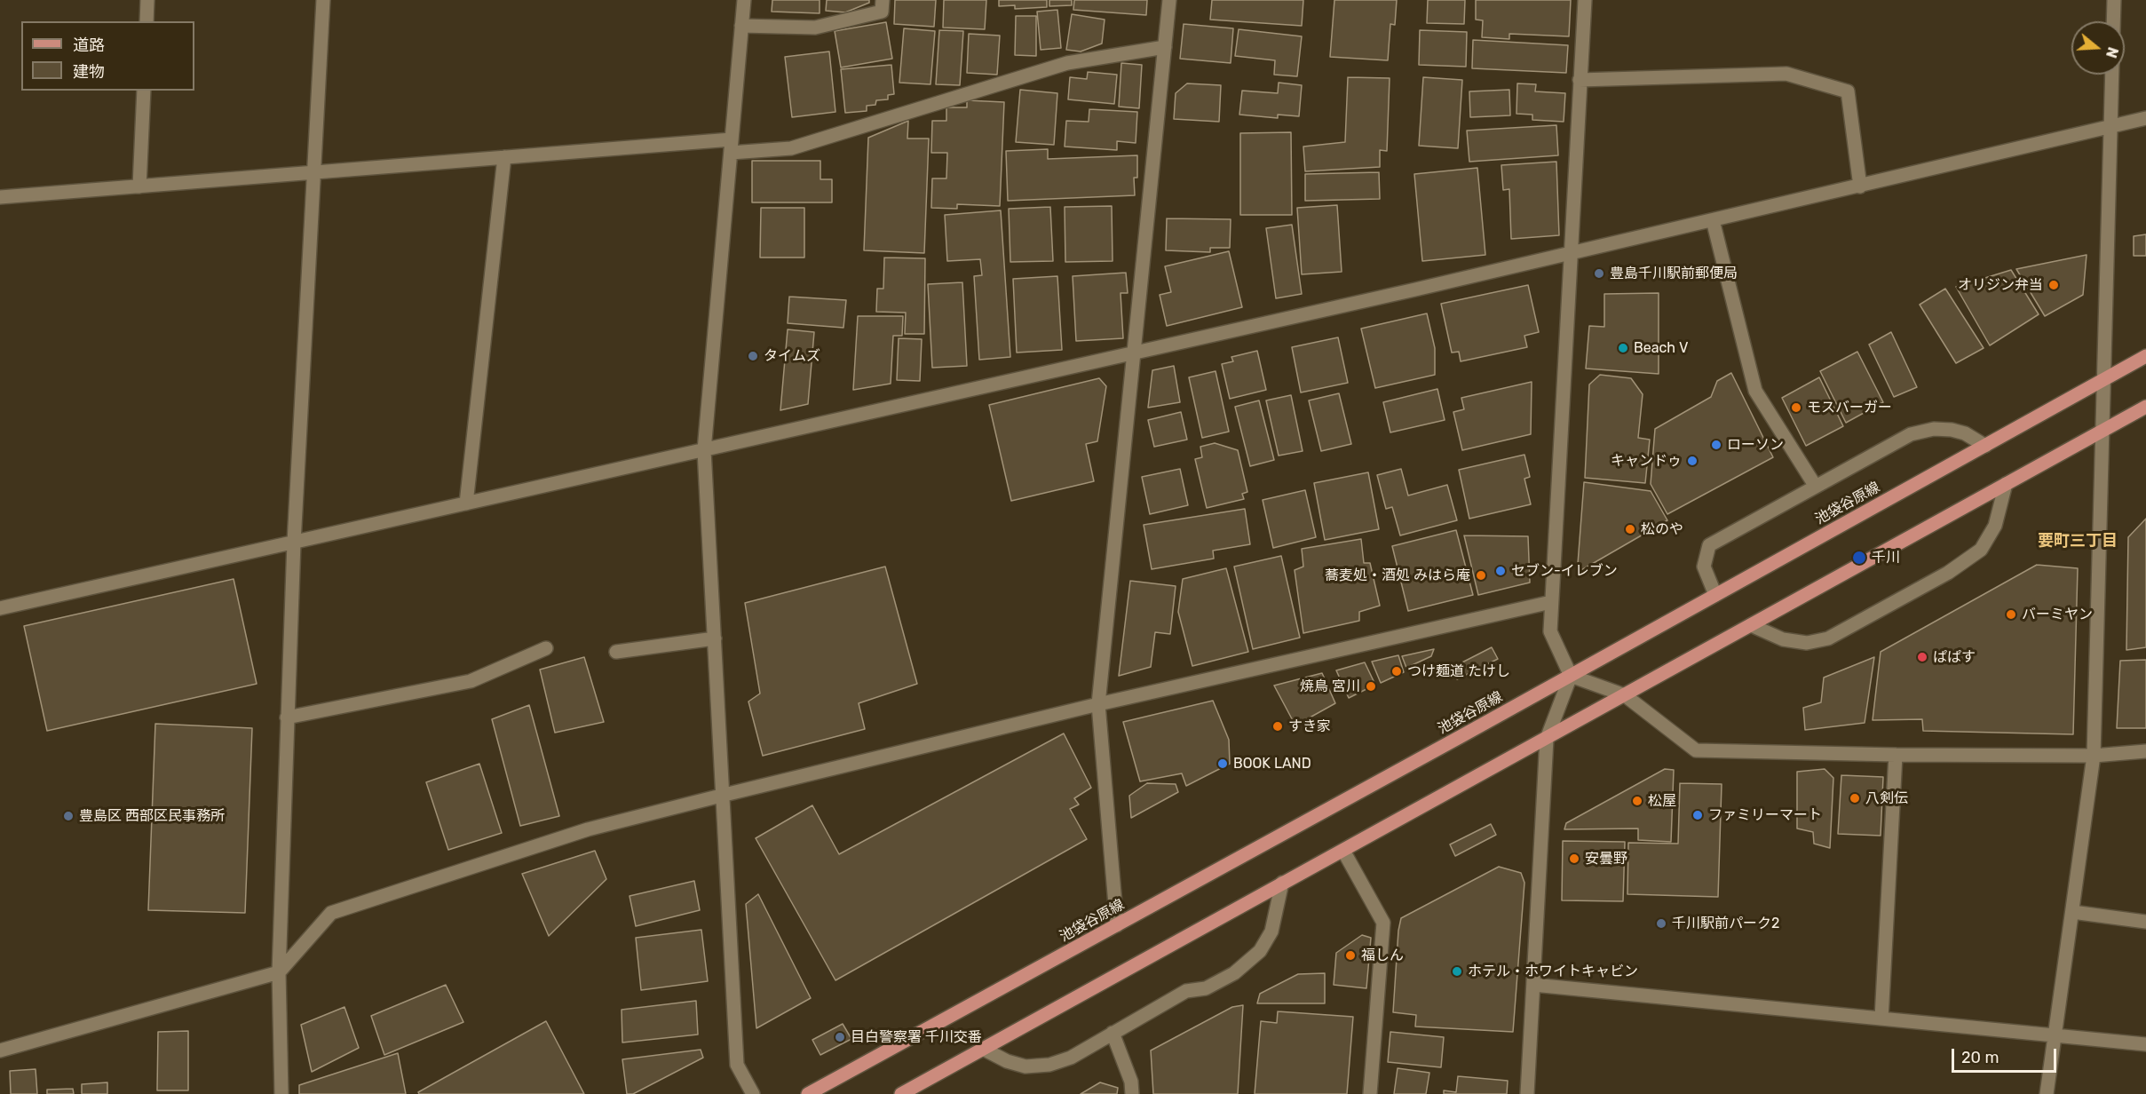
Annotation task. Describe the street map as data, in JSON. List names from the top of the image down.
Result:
{
  "streets": {
    "main road": ["池袋谷原線"]
  },
  "districts": ["要町三丁目"],
  "places": [
    "豊島千川駅前郵便局",
    "オリジン弁当",
    "Beach V",
    "タイムズ",
    "モスバーガー",
    "ローソン",
    "キャンドゥ",
    "松のや",
    "千川",
    "セブン-イレブン",
    "蕎麦処・酒処 みはら庵",
    "バーミヤン",
    "ぱぱす",
    "つけ麺道 たけし",
    "焼鳥 宮川",
    "すき家",
    "BOOK LAND",
    "八剣伝",
    "松屋",
    "ファミリーマート",
    "豊島区 西部区民事務所",
    "安曇野",
    "千川駅前パーク2",
    "福しん",
    "ホテル・ホワイトキャビン",
    "目白警察署 千川交番"
  ],
  "legend": ["道路", "建物"],
  "scale_bar": "20 m",
  "north": "right"
}
